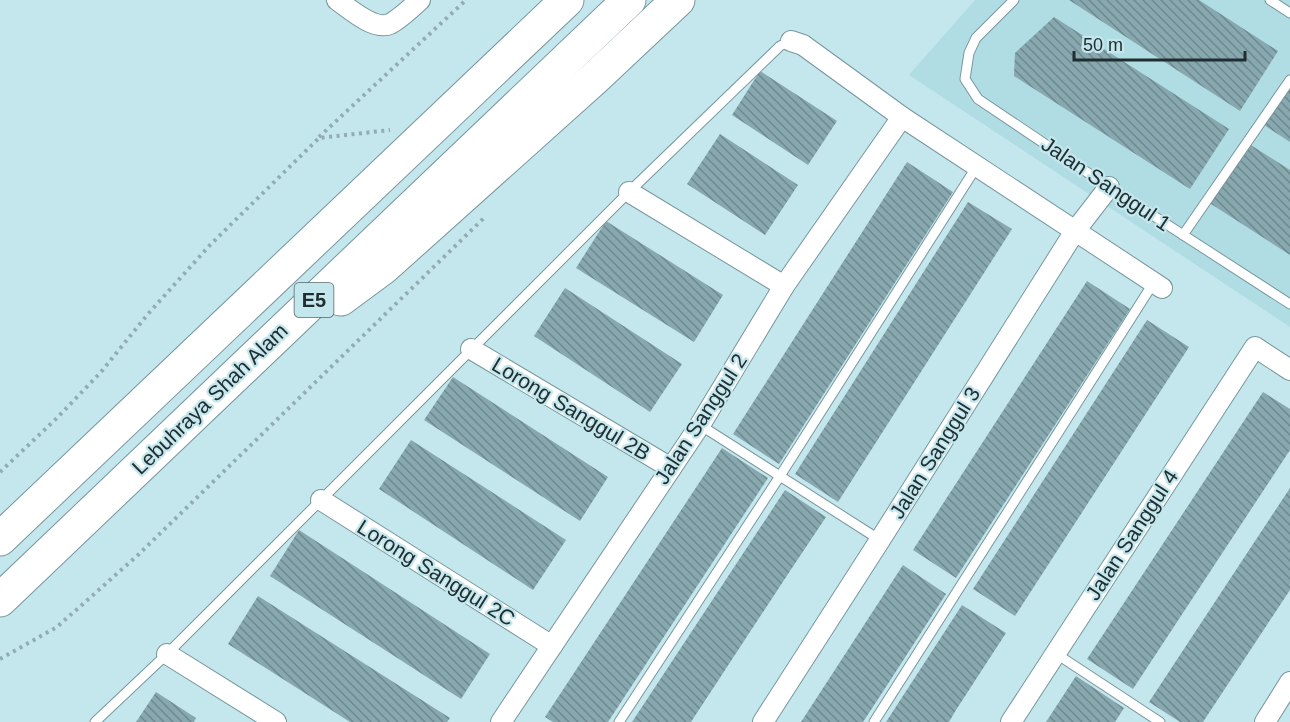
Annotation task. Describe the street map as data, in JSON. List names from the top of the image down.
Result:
{
  "streets": {
    "highway": ["E5", "Lebuhraya Shah Alam"],
    "street": [
      "Lorong Sanggul 2B",
      "Jalan Sanggul 2",
      "Jalan Sanggul 3",
      "Jalan Sanggul 4",
      "Lorong Sanggul 2C"
    ],
    "lane": ["Jalan Sanggul 1"]
  },
  "crossings": [
    ["Jalan Sanggul 1", "Jalan Sanggul 3"],
    ["Lorong Sanggul 2B", "Jalan Sanggul 2"],
    ["Jalan Sanggul 2", "Lorong Sanggul 2C"]
  ],
  "scale_bar": "50 m"
}
